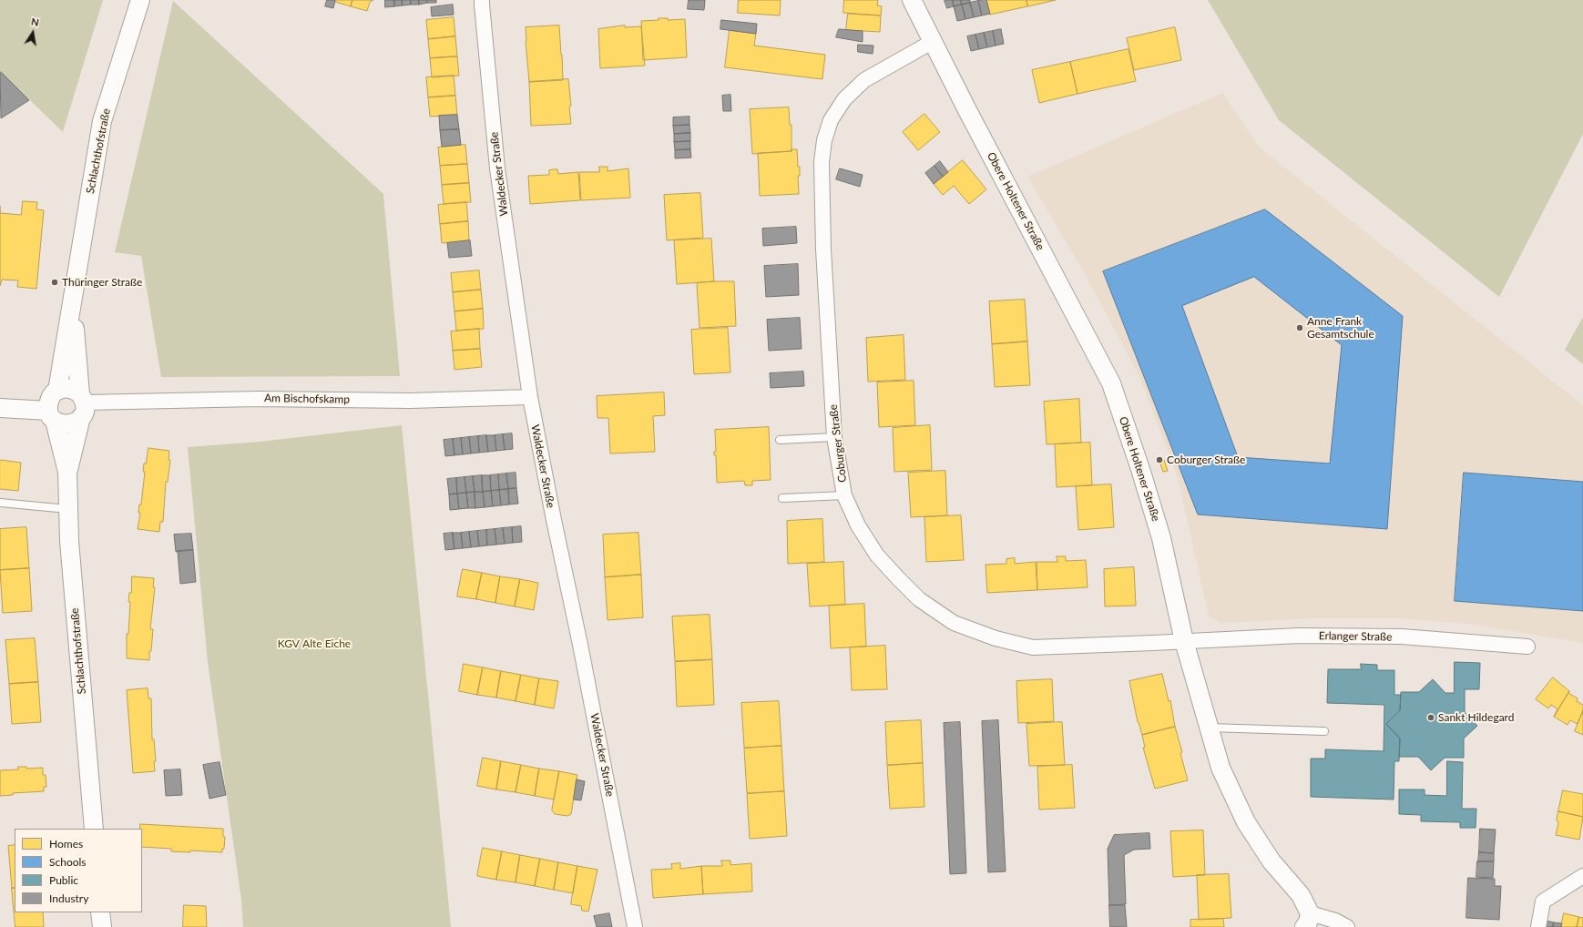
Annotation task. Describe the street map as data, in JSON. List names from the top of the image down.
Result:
{
  "streets": {
    "street": [
      "Schlachthofstraße",
      "Waldecker Straße",
      "Obere Holtener Straße",
      "Am Bischofskamp",
      "Coburger Straße",
      "Erlanger Straße"
    ]
  },
  "crossings": [
    ["Schlachthofstraße", "Am Bischofskamp"],
    ["Waldecker Straße", "Am Bischofskamp"],
    ["Obere Holtener Straße", "Coburger Straße"],
    ["Obere Holtener Straße", "Erlanger Straße"],
    ["Coburger Straße", "Erlanger Straße"]
  ],
  "parks": ["KGV Alte Eiche"],
  "places": [
    "Thüringer Straße",
    "Anne Frank Gesamtschule",
    "Coburger Straße",
    "Sankt Hildegard"
  ],
  "legend": [
    "Homes",
    "Schools",
    "Public",
    "Industry"
  ],
  "north": "top"
}
